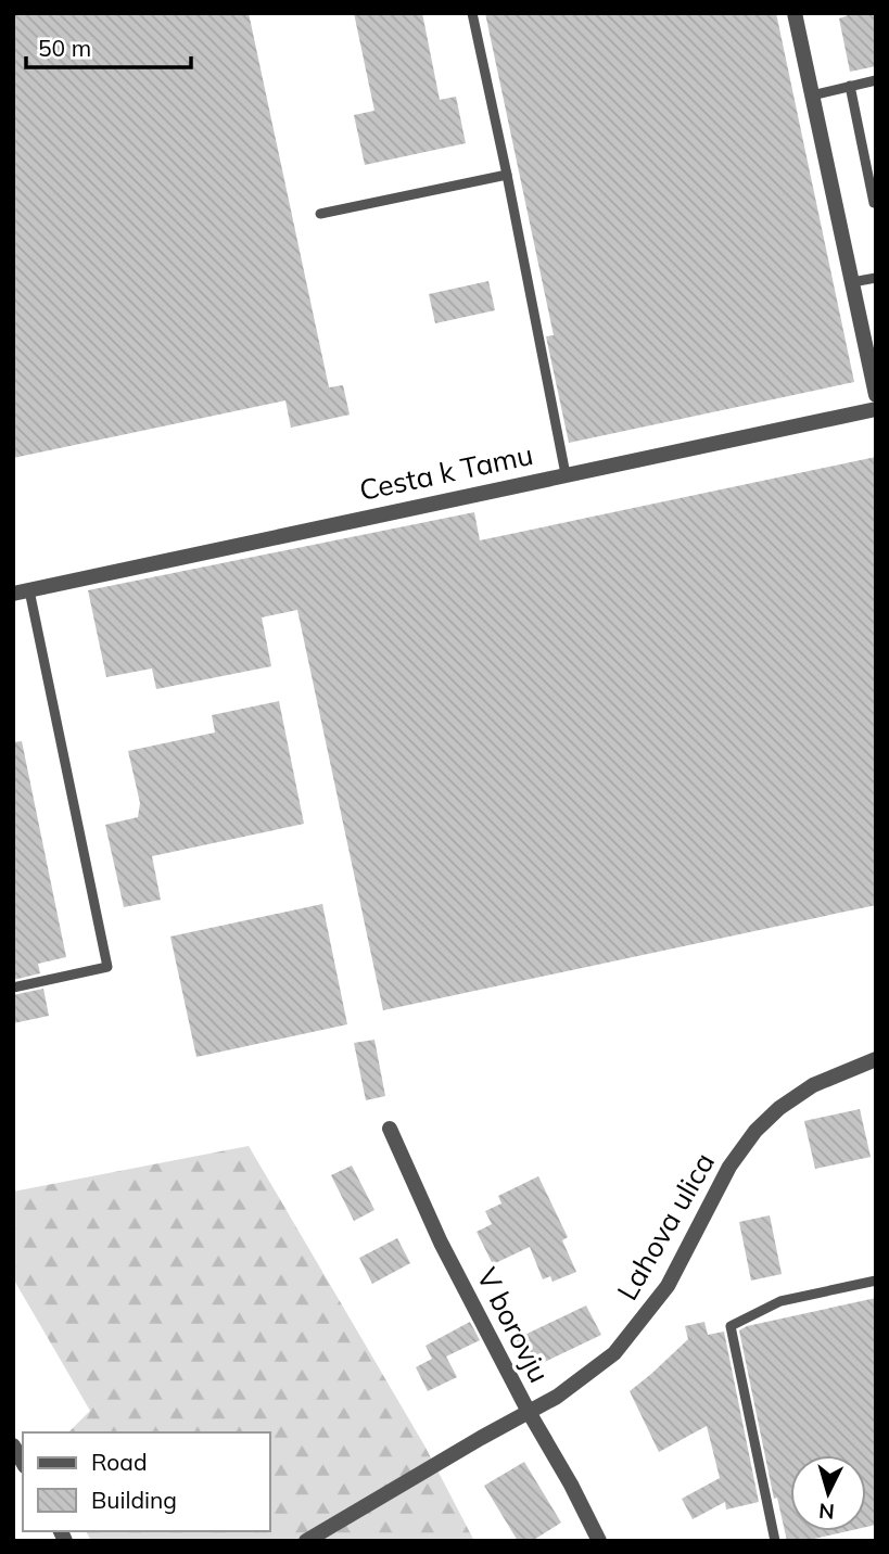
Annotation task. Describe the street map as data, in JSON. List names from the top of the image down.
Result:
{
  "streets": {
    "street": ["Cesta k Tamu", "Lahova ulica", "V borovju"]
  },
  "crossings": [
    ["Lahova ulica", "V borovju"]
  ],
  "legend": ["Road", "Building"],
  "scale_bar": "50 m",
  "north": "bottom"
}
